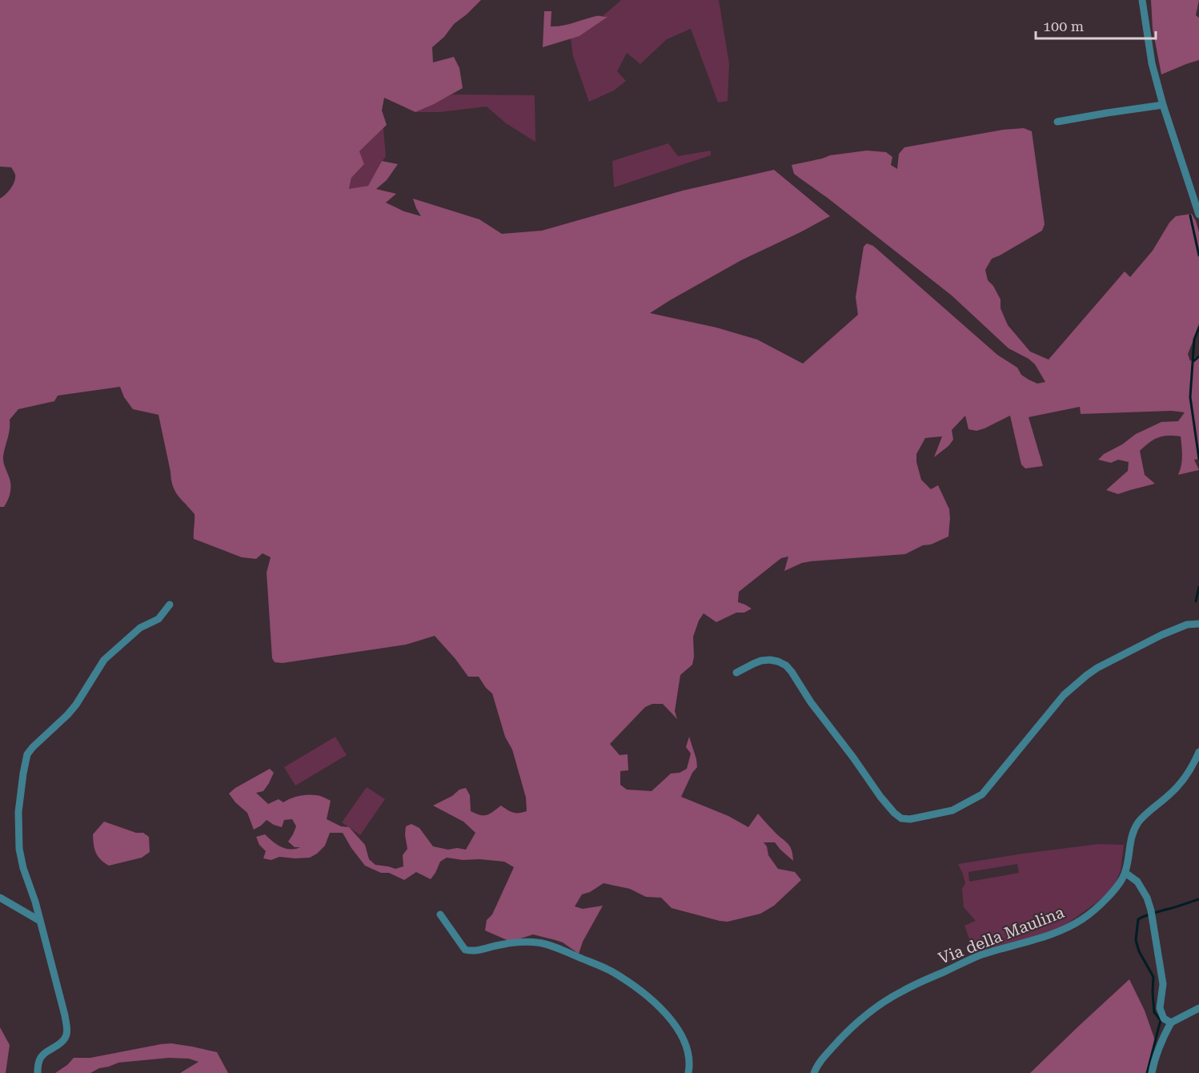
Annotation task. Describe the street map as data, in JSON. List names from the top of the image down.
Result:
{
  "streets": {
    "street": ["Via della Maulina"]
  },
  "scale_bar": "100 m"
}
